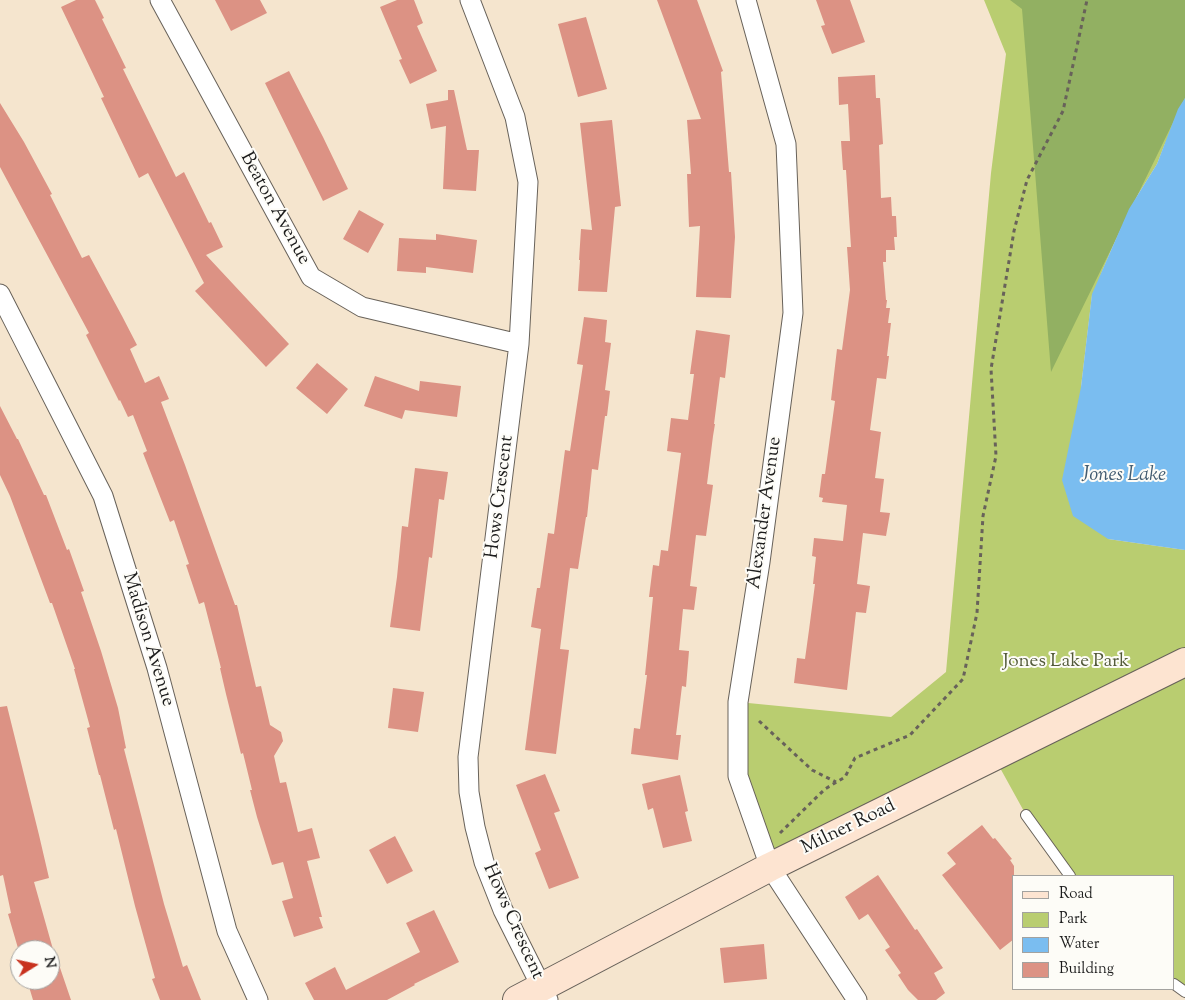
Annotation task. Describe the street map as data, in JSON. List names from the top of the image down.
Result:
{
  "streets": {
    "street": [
      "Beaton Avenue",
      "Hows Crescent",
      "Alexander Avenue",
      "Madison Avenue",
      "Milner Road"
    ]
  },
  "crossings": [
    ["Beaton Avenue", "Hows Crescent"],
    ["Hows Crescent", "Milner Road"],
    ["Alexander Avenue", "Milner Road"]
  ],
  "water": ["Jones Lake"],
  "parks": ["Jones Lake Park"],
  "legend": [
    "Road",
    "Park",
    "Water",
    "Building"
  ],
  "north": "right"
}
